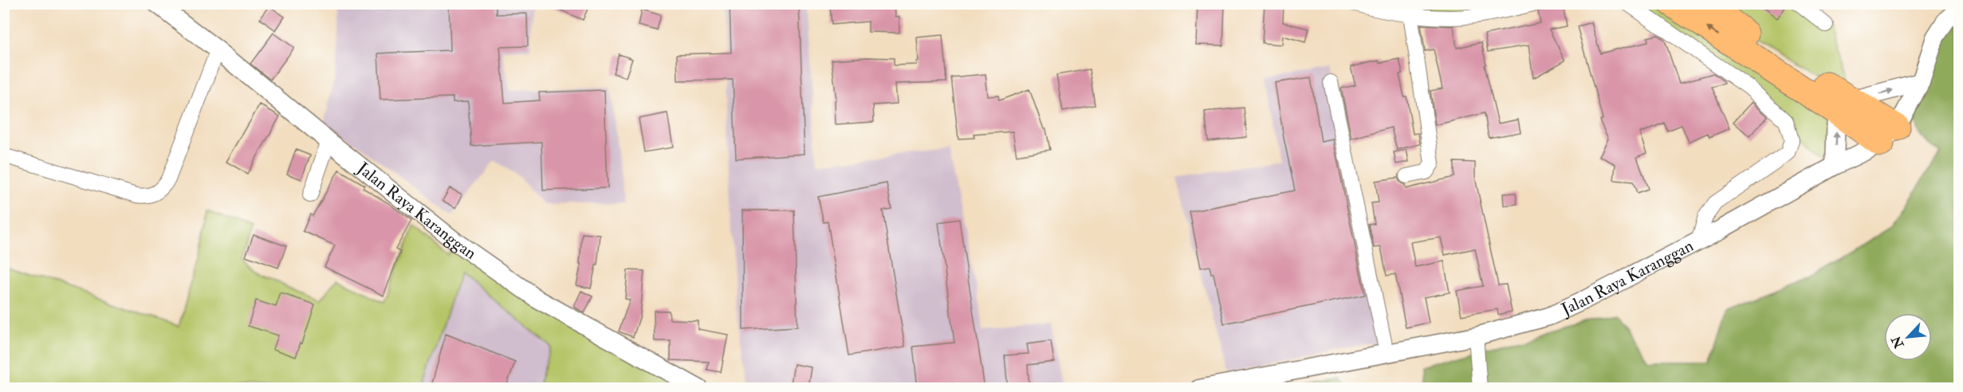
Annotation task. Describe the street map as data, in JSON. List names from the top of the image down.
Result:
{
  "streets": {
    "street": ["Jalan Raya Karanggan"]
  },
  "north": "bottom left"
}
